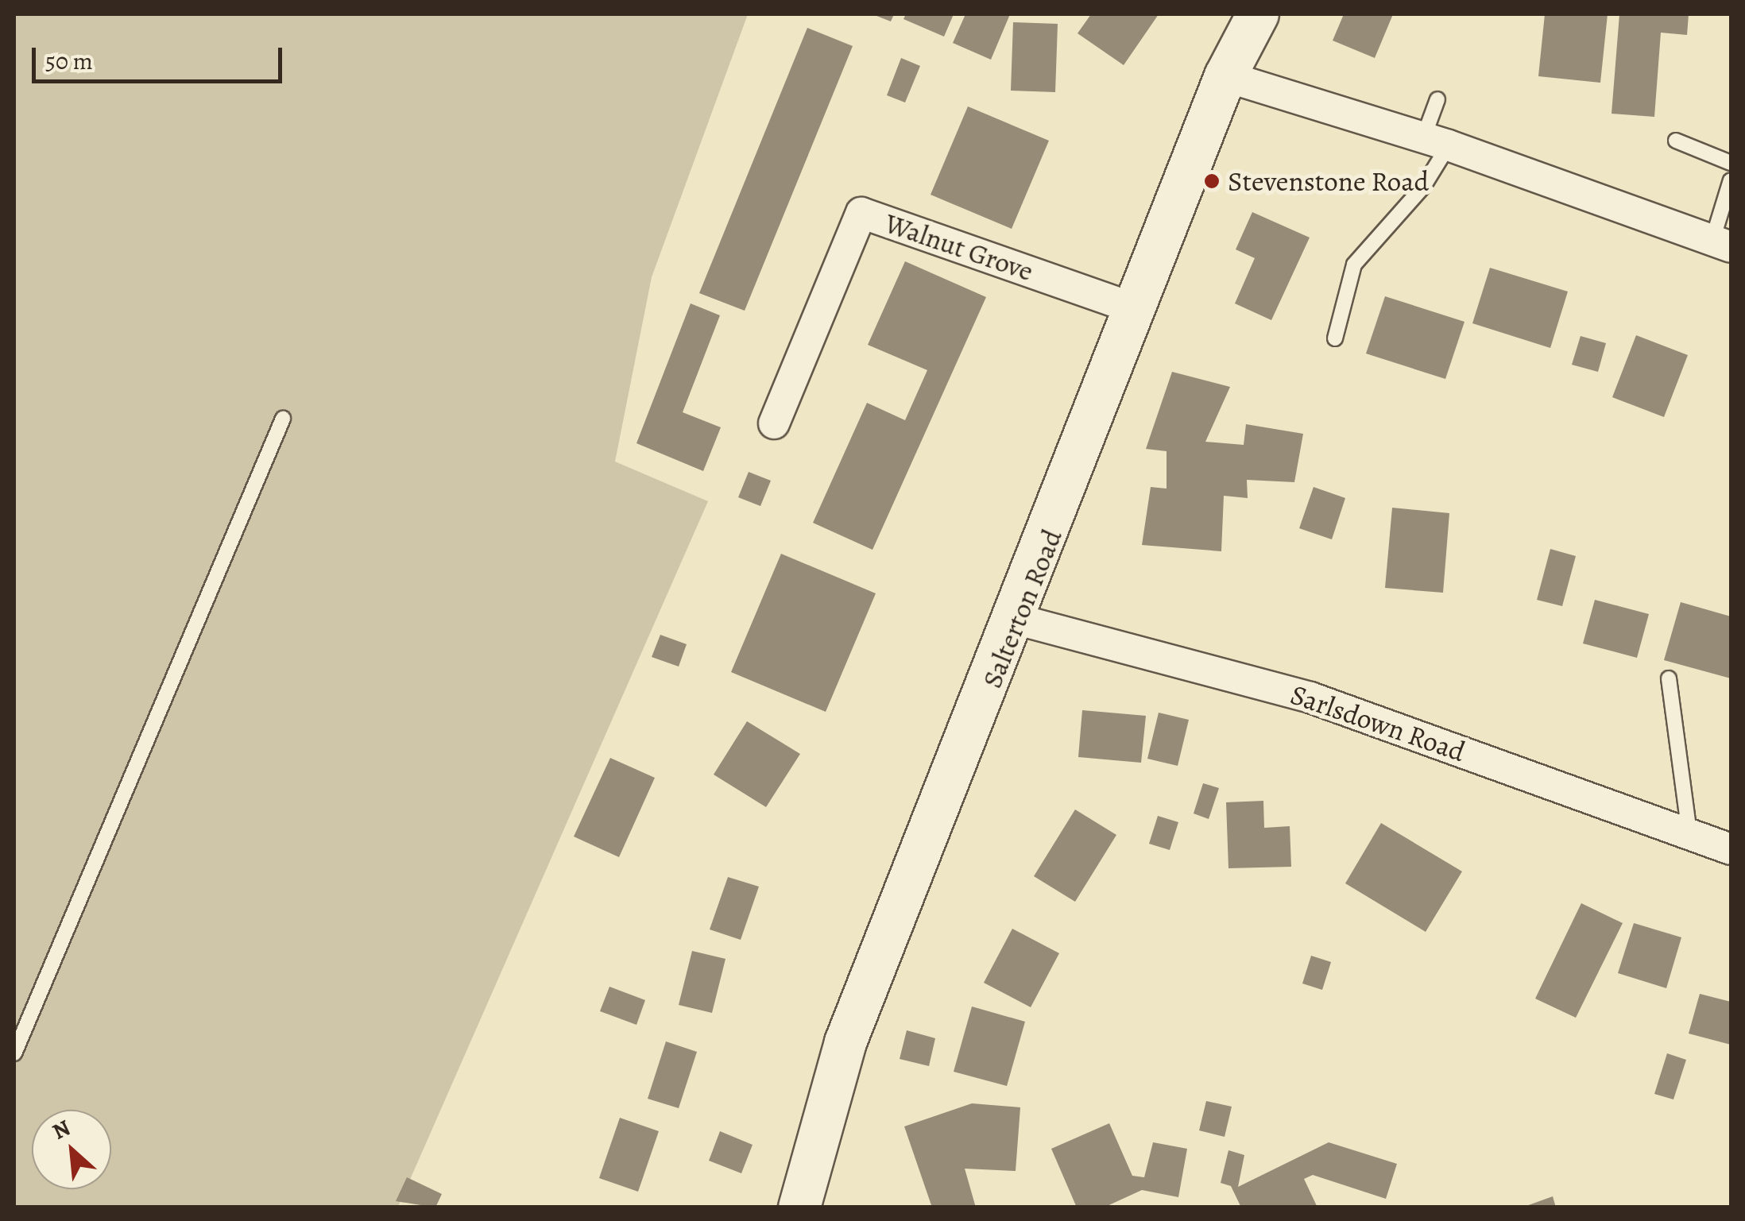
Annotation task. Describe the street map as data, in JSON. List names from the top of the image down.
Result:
{
  "streets": {
    "main road": ["Salterton Road"],
    "street": ["Walnut Grove", "Sarlsdown Road"]
  },
  "crossings": [
    ["Walnut Grove", "Salterton Road"],
    ["Salterton Road", "Sarlsdown Road"]
  ],
  "places": ["Stevenstone Road"],
  "scale_bar": "50 m",
  "north": "top left"
}
